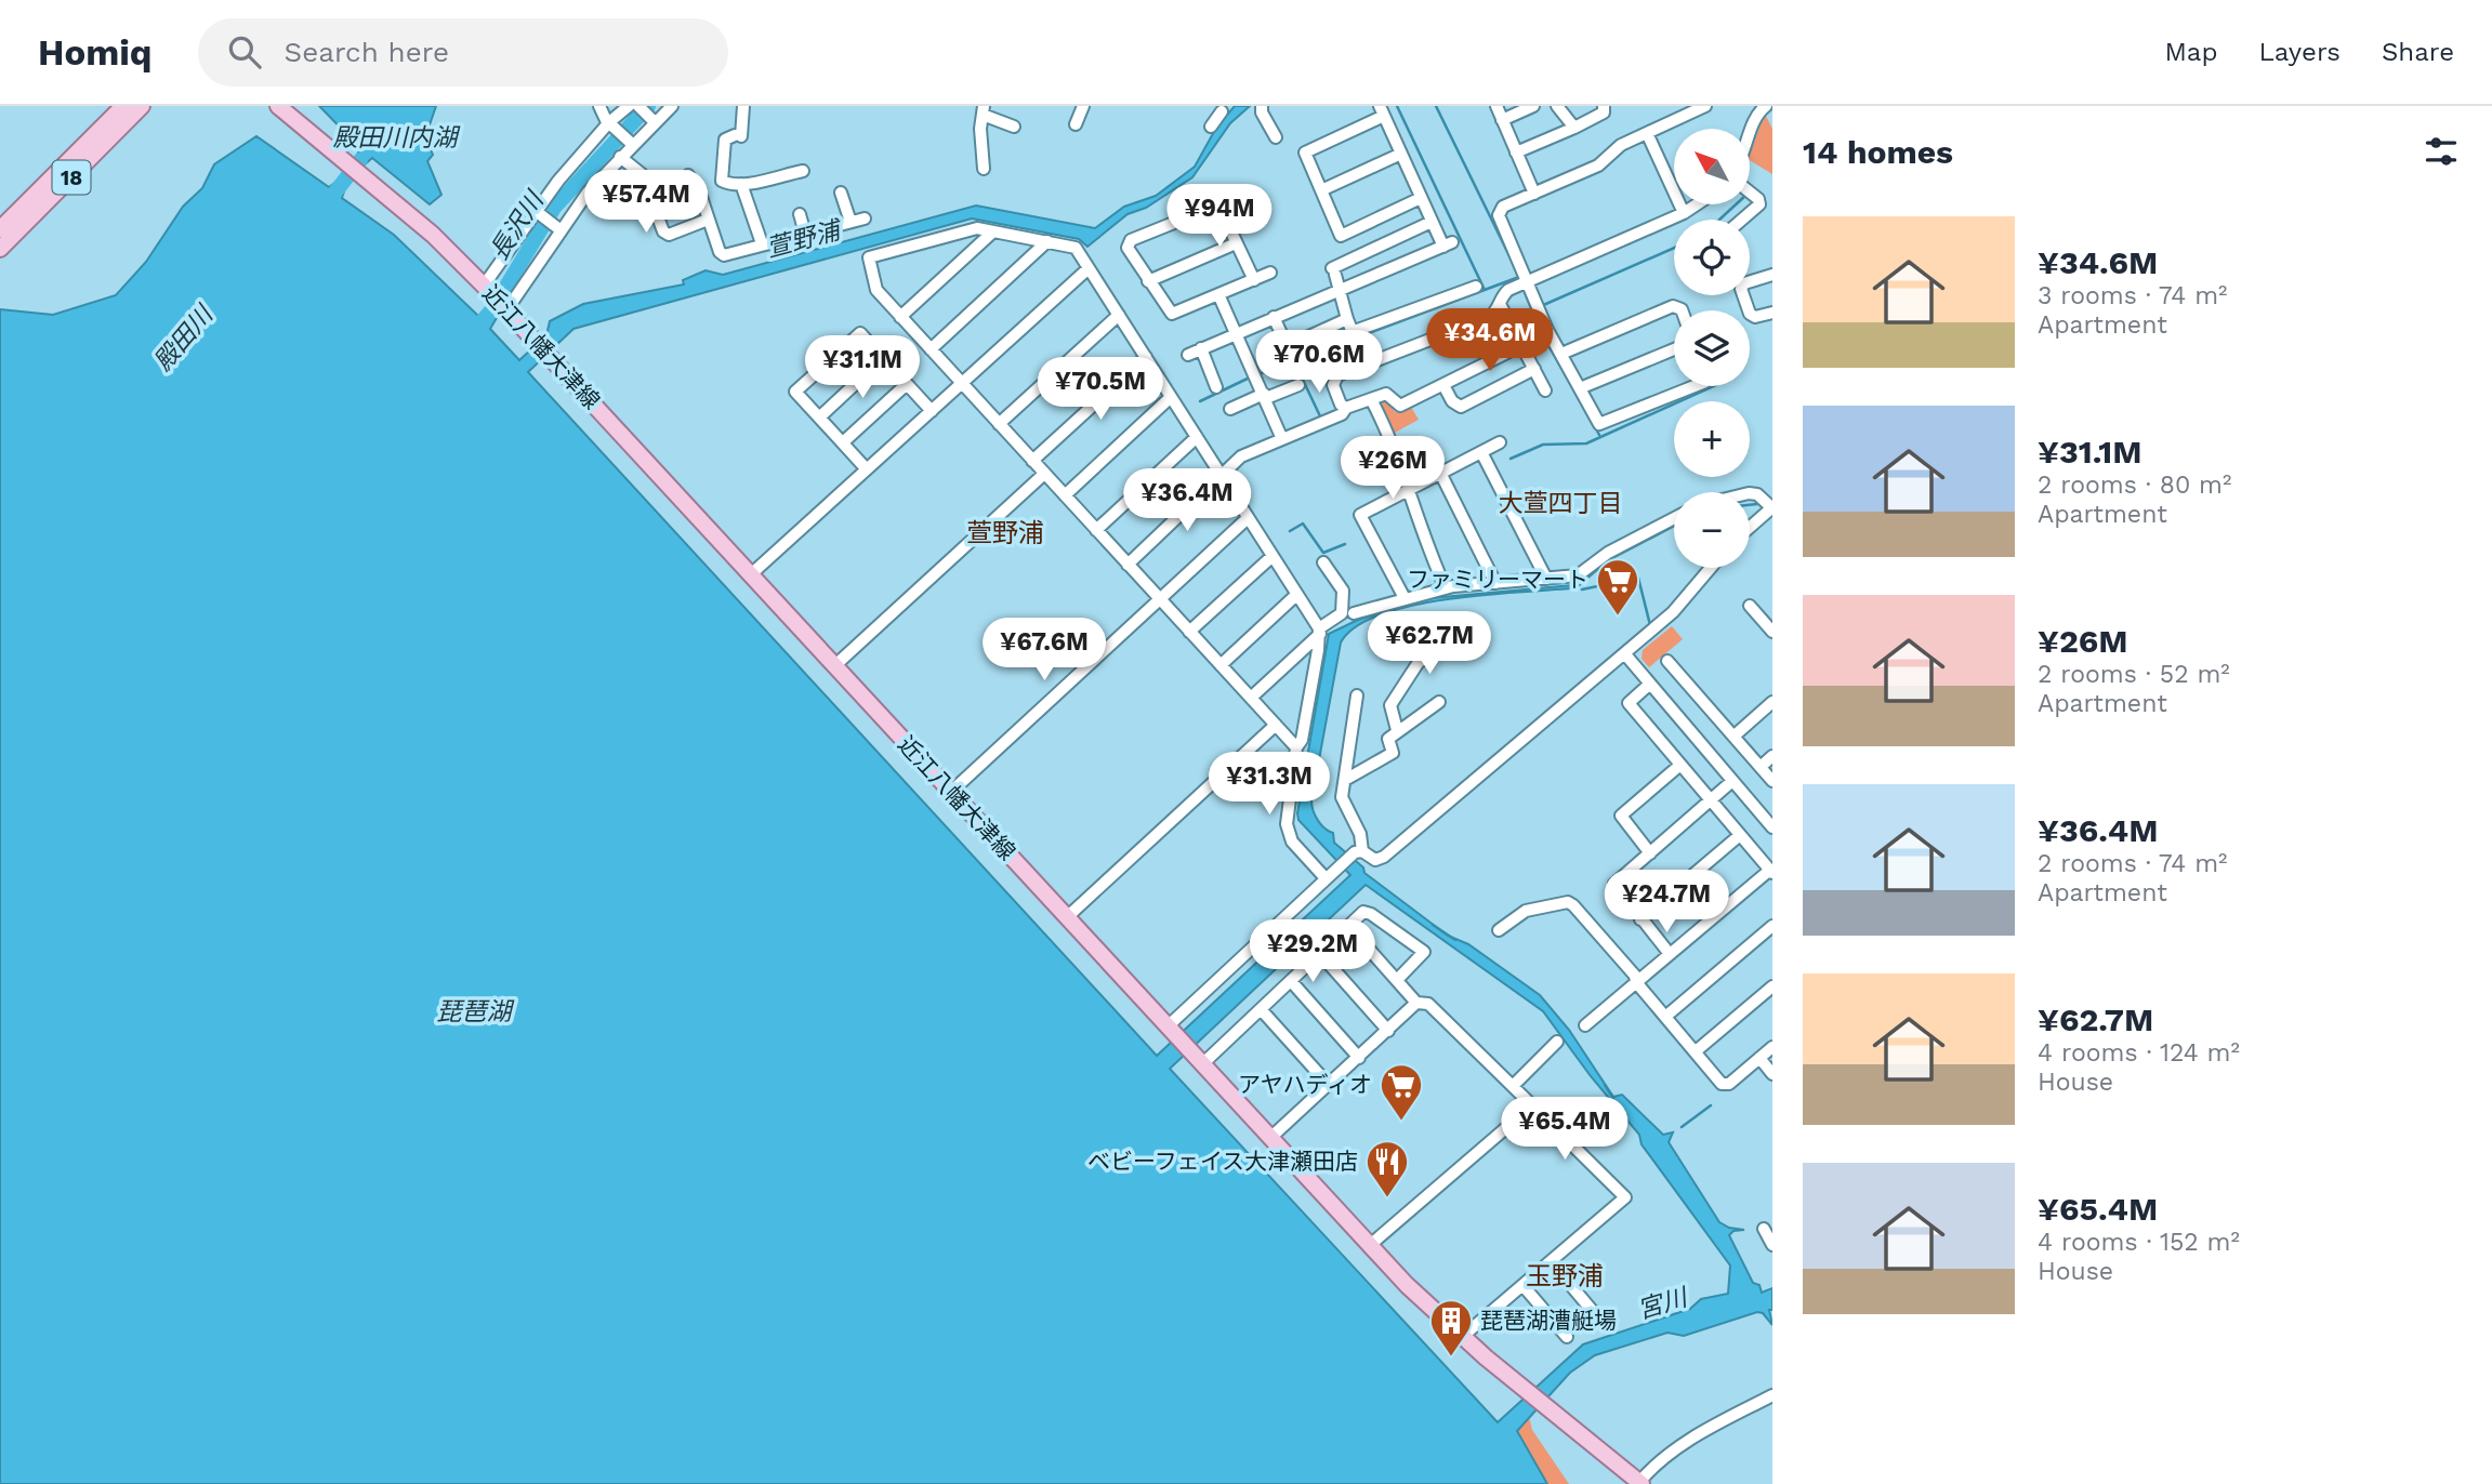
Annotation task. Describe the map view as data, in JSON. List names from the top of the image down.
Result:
{
  "streets": {
    "main road": ["18", "近江八幡大津線"]
  },
  "districts": ["大萱四丁目", "萱野浦", "玉野浦"],
  "water": [
    "殿田川内湖",
    "長沢川",
    "萱野浦",
    "殿田川",
    "琵琶湖",
    "宮川"
  ],
  "places": {
    "supermarket": ["ファミリーマート", "アヤハディオ"],
    "restaurant": ["ベビーフェイス大津瀬田店"],
    "building": ["琵琶湖漕艇場"]
  },
  "north": "top left",
  "page": {
    "header": "Homiq",
    "search": "Search here",
    "nav": ["Map", "Layers", "Share"],
    "heading": "14 homes",
    "map_buttons": ["+", "−"],
    "price": [
      "¥57.4M",
      "¥94M",
      "¥34.6M",
      "¥70.6M",
      "¥31.1M",
      "¥70.5M",
      "¥26M",
      "¥36.4M",
      "¥62.7M",
      "¥67.6M",
      "¥31.3M",
      "¥24.7M",
      "¥29.2M",
      "¥65.4M"
    ],
    "list": [
      {
        "name": "¥34.6M",
        "note": "3 rooms · 74 m² · Apartment"
      },
      {
        "name": "¥31.1M",
        "note": "2 rooms · 80 m² · Apartment"
      },
      {
        "name": "¥26M",
        "note": "2 rooms · 52 m² · Apartment"
      },
      {
        "name": "¥36.4M",
        "note": "2 rooms · 74 m² · Apartment"
      },
      {
        "name": "¥62.7M",
        "note": "4 rooms · 124 m² · House"
      },
      {
        "name": "¥65.4M",
        "note": "4 rooms · 152 m² · House"
      }
    ]
  }
}
